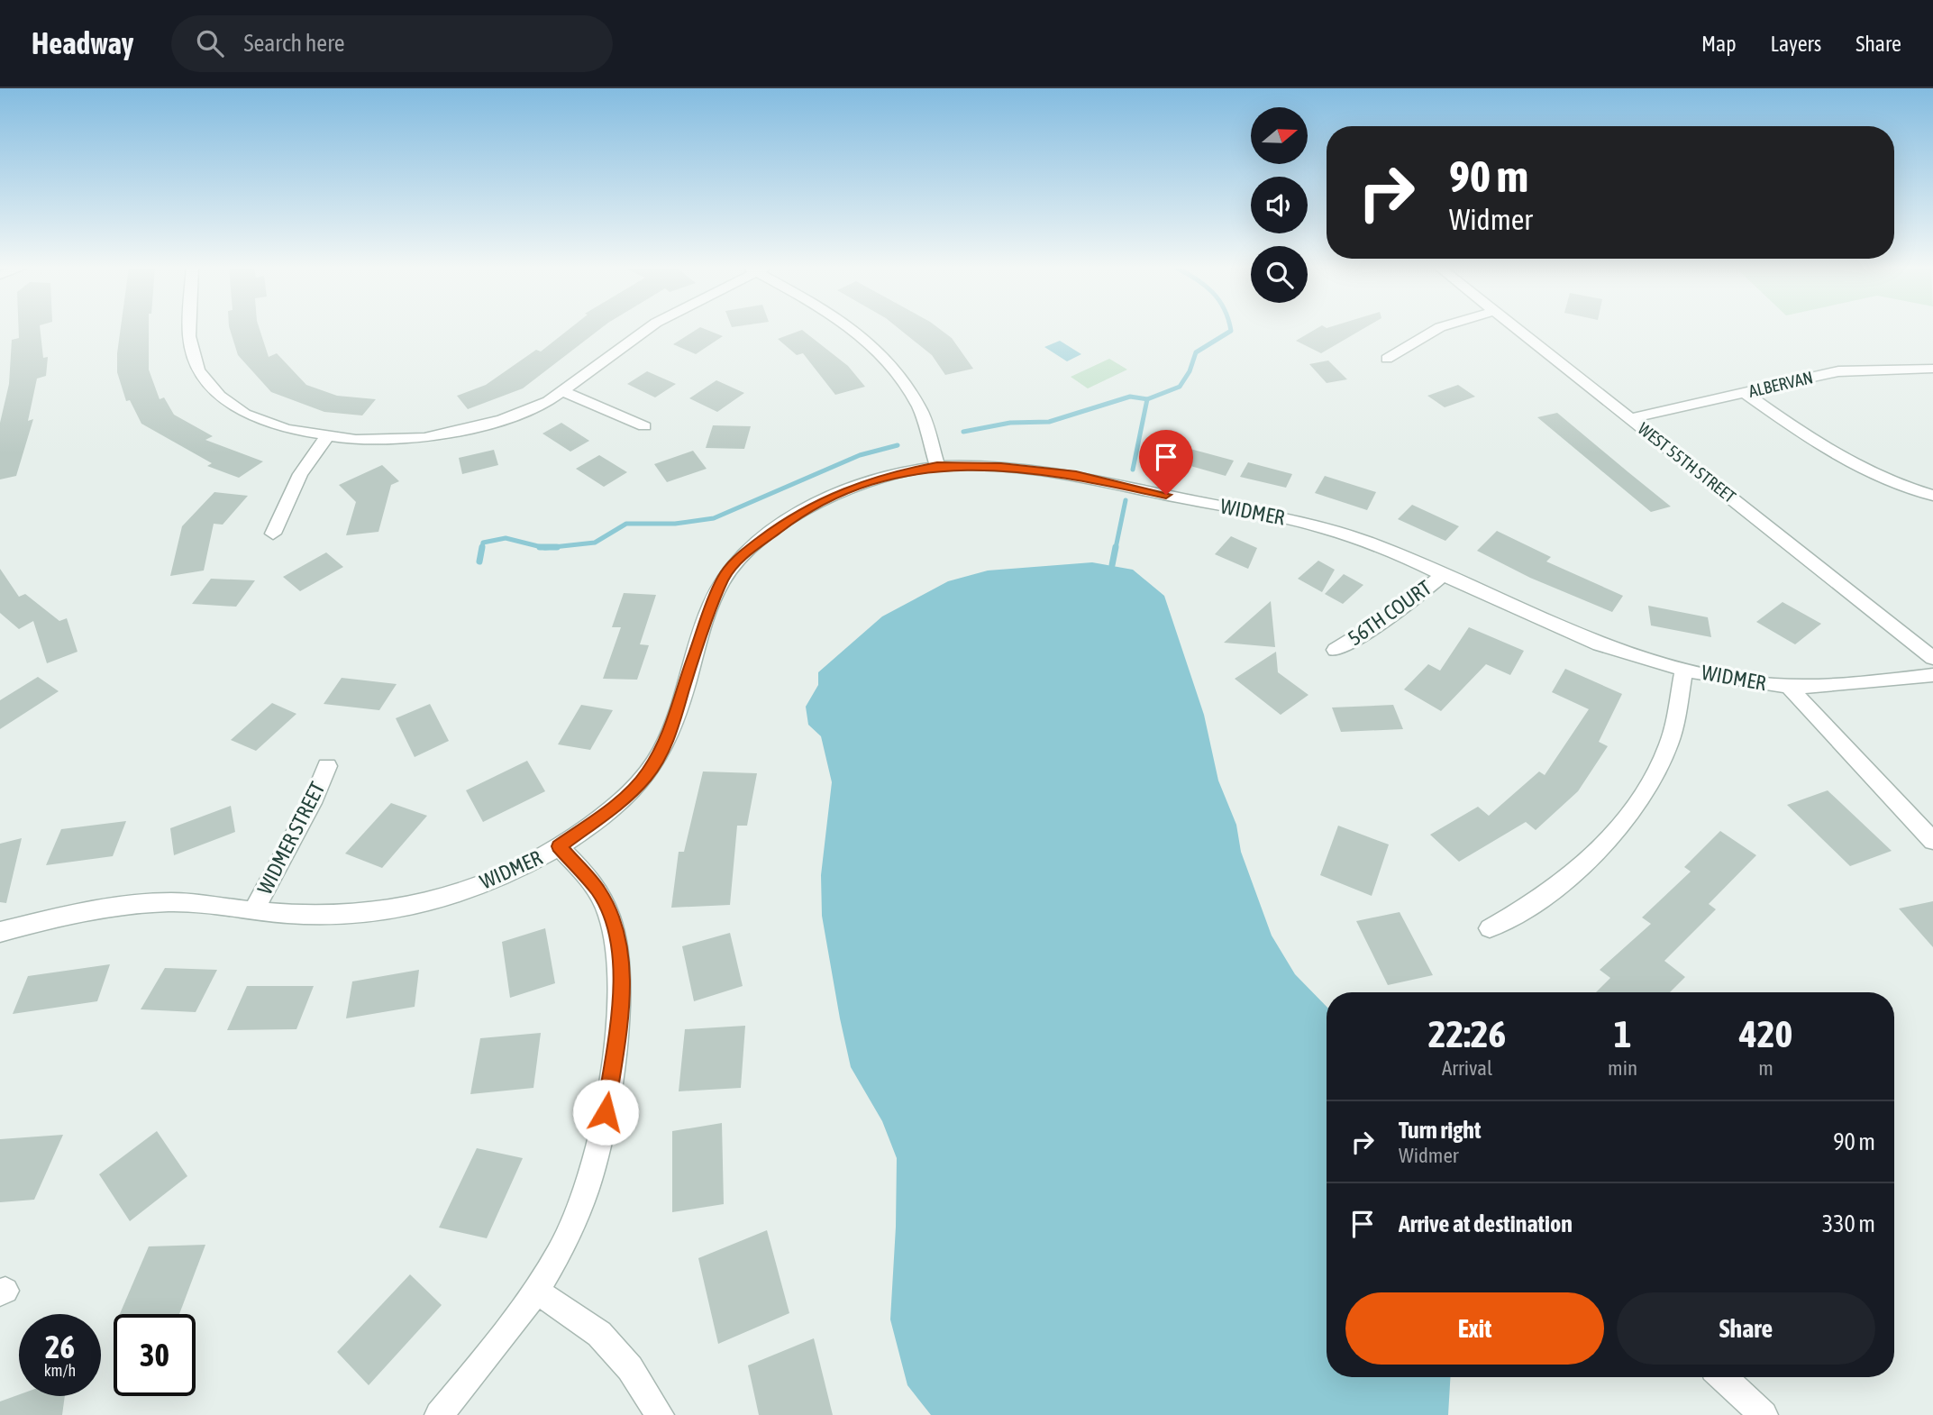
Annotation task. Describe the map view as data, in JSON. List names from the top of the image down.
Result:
{
  "streets": {
    "street": [
      "ALBERVAN",
      "WEST 55TH STREET",
      "WIDMER",
      "56TH COURT",
      "WIDMER STREET"
    ]
  },
  "crossings": [
    ["ALBERVAN", "WEST 55TH STREET"],
    ["WIDMER", "56TH COURT"],
    ["WIDMER", "WIDMER STREET"]
  ],
  "north": "right",
  "page": {
    "header": "Headway",
    "search": "Search here",
    "nav": ["Map", "Layers", "Share"],
    "turn": ["90 m", "Widmer"],
    "eta": [
      "22:26",
      "Arrival",
      "1",
      "min",
      "420",
      "m"
    ],
    "list": [
      {
        "name": "Turn right",
        "note": "Widmer",
        "value": "90 m"
      },
      {
        "name": "Arrive at destination",
        "value": "330 m"
      }
    ],
    "buttons": ["Exit", "Share"],
    "speed": "26 km/h",
    "limit": "30"
  }
}
